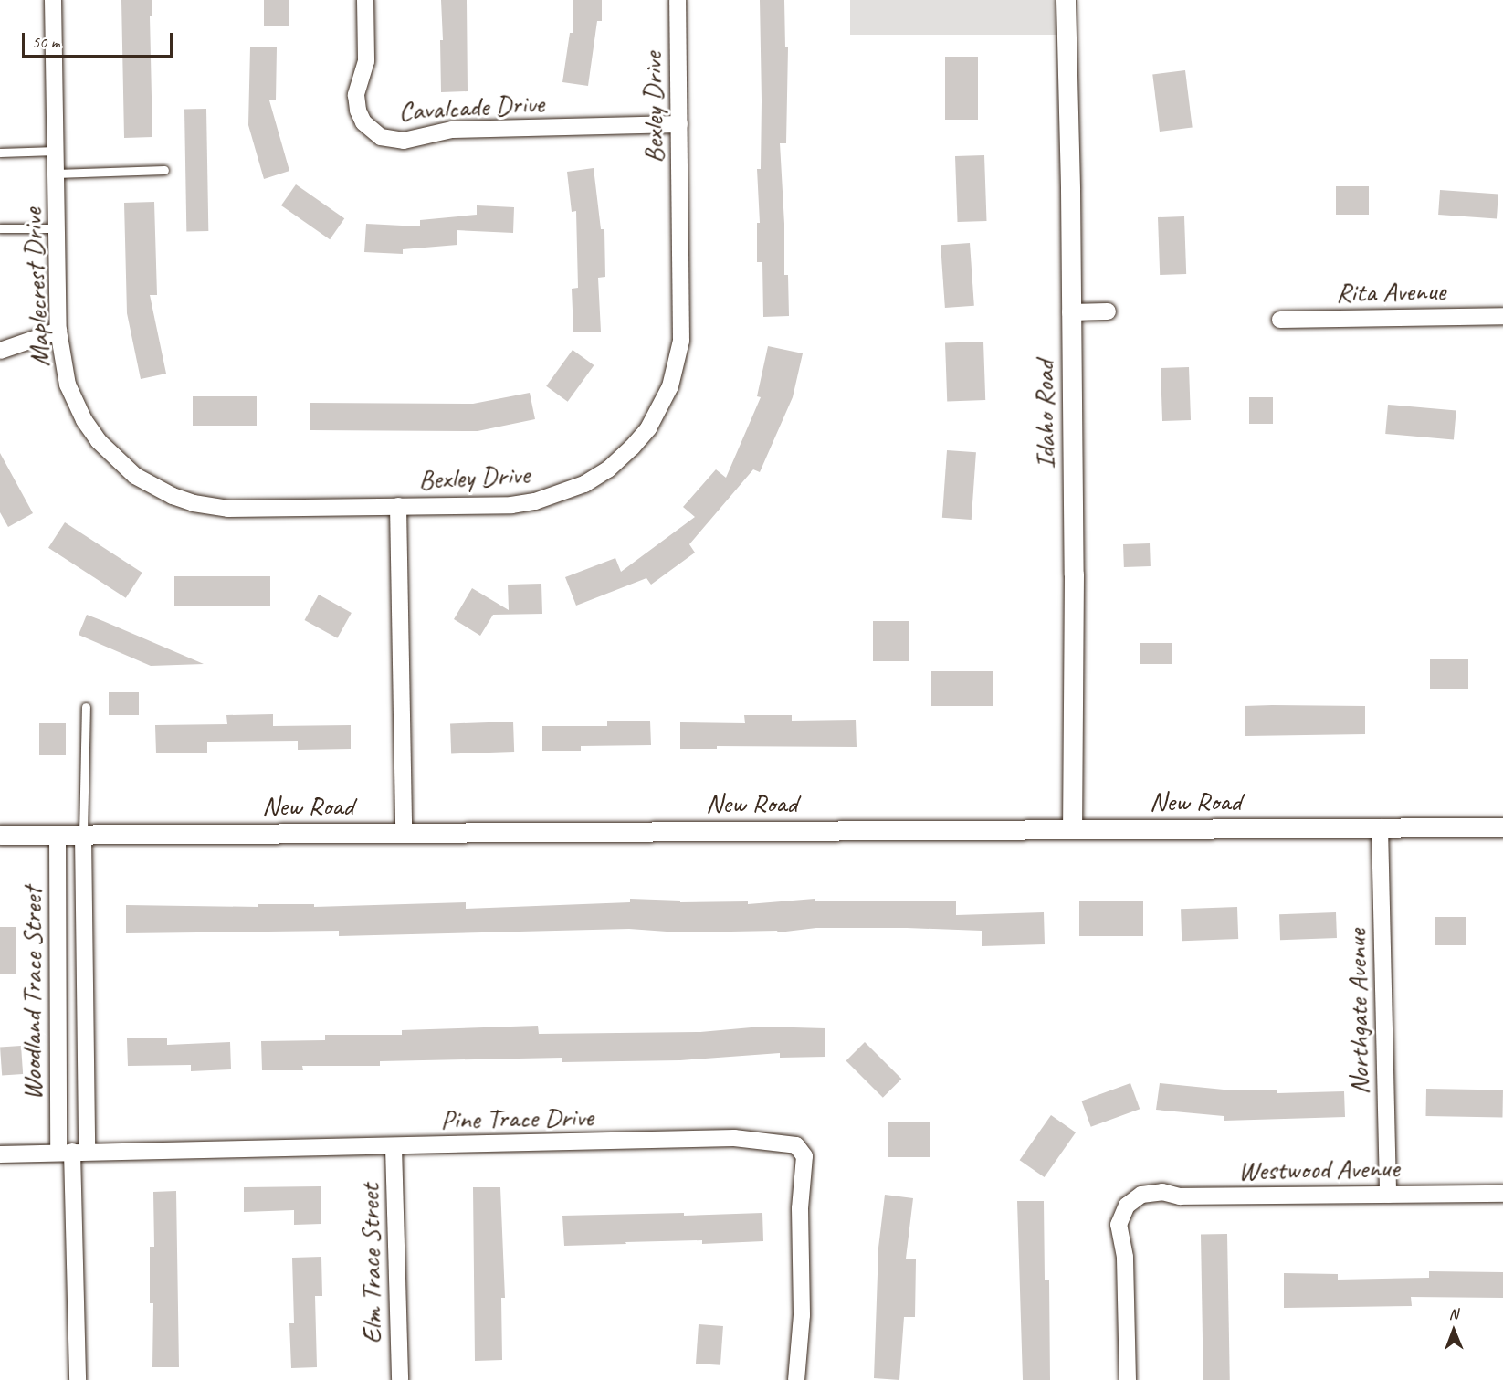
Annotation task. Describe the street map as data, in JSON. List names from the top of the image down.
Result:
{
  "streets": {
    "street": [
      "Cavalcade Drive",
      "Bexley Drive",
      "Maplecrest Drive",
      "Rita Avenue",
      "Idaho Road",
      "New Road",
      "Woodland Trace Street",
      "Northgate Avenue",
      "Pine Trace Drive",
      "Westwood Avenue",
      "Elm Trace Street"
    ]
  },
  "crossings": [
    ["Cavalcade Drive", "Bexley Drive"],
    ["Bexley Drive", "Maplecrest Drive"],
    ["Bexley Drive", "New Road"],
    ["Idaho Road", "New Road"],
    ["New Road", "Woodland Trace Street"],
    ["New Road", "Northgate Avenue"],
    ["Woodland Trace Street", "Pine Trace Drive"],
    ["Northgate Avenue", "Westwood Avenue"],
    ["Pine Trace Drive", "Elm Trace Street"]
  ],
  "scale_bar": "50 m",
  "north": "top"
}
